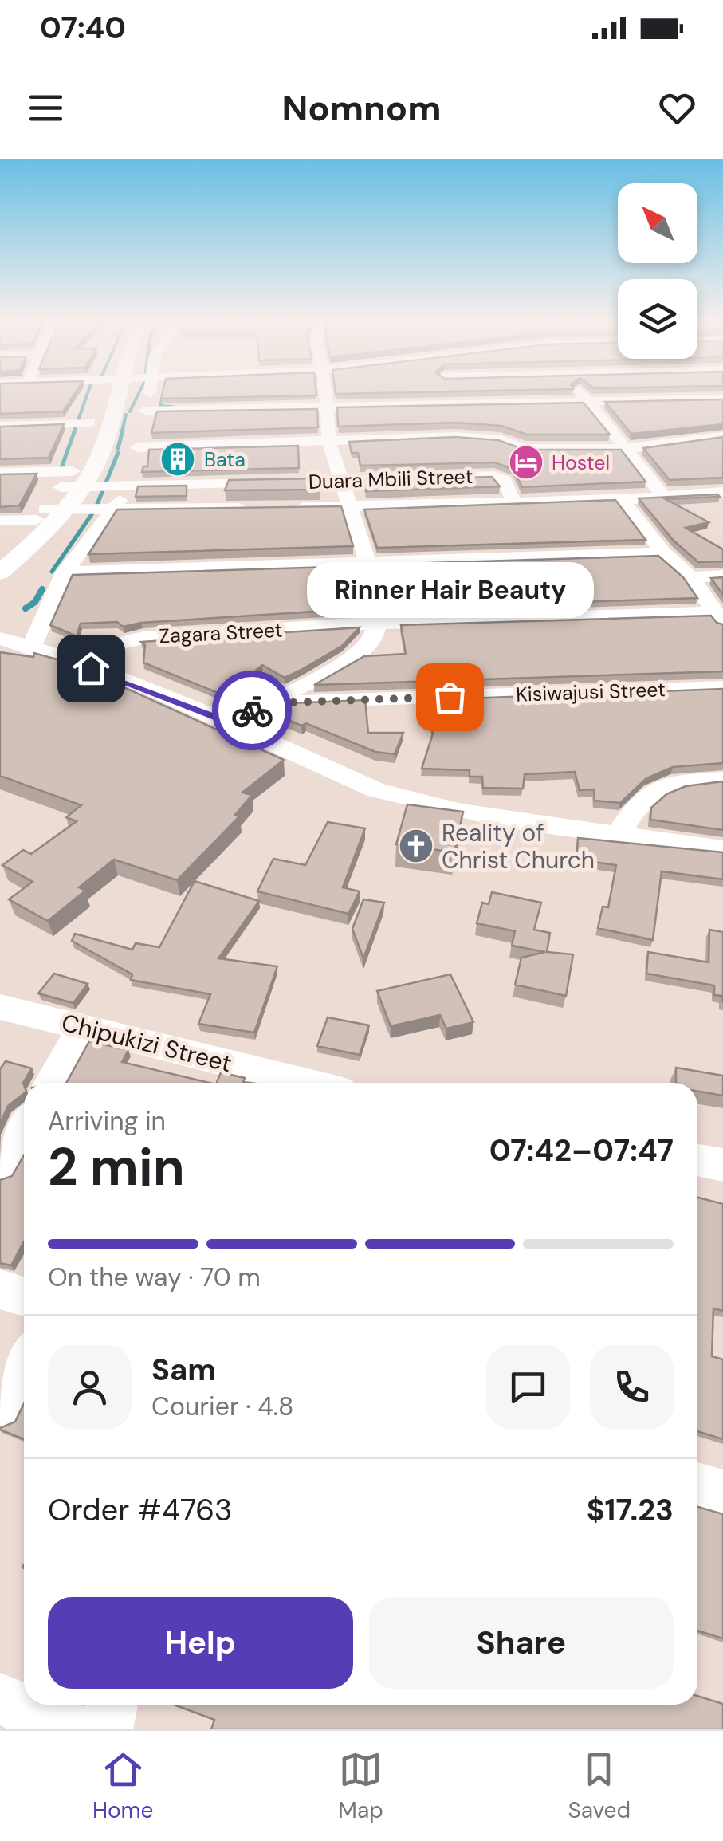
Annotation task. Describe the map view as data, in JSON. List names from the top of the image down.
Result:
{
  "streets": {
    "street": [
      "Duara Mbili Street",
      "Zagara Street",
      "Kisiwajusi Street",
      "Chipukizi Street"
    ]
  },
  "places": {
    "building": ["Bata"],
    "hotel": ["Hostel"],
    "other": ["Rinner Hair Beauty"],
    "church": ["Reality of Christ Church"]
  },
  "north": "top left",
  "page": {
    "status": "07:40",
    "header": "Nomnom",
    "bubble": "Rinner Hair Beauty",
    "heading": ["2 min", "Arriving in", "07:42–07:47"],
    "panel": [
      "Sam",
      "Courier · 4.8",
      "Order #4763",
      "$17.23"
    ],
    "bar": "On the way · 70 m",
    "buttons": ["Help", "Share"],
    "tabs": ["Home", "Map", "Saved"]
  }
}
